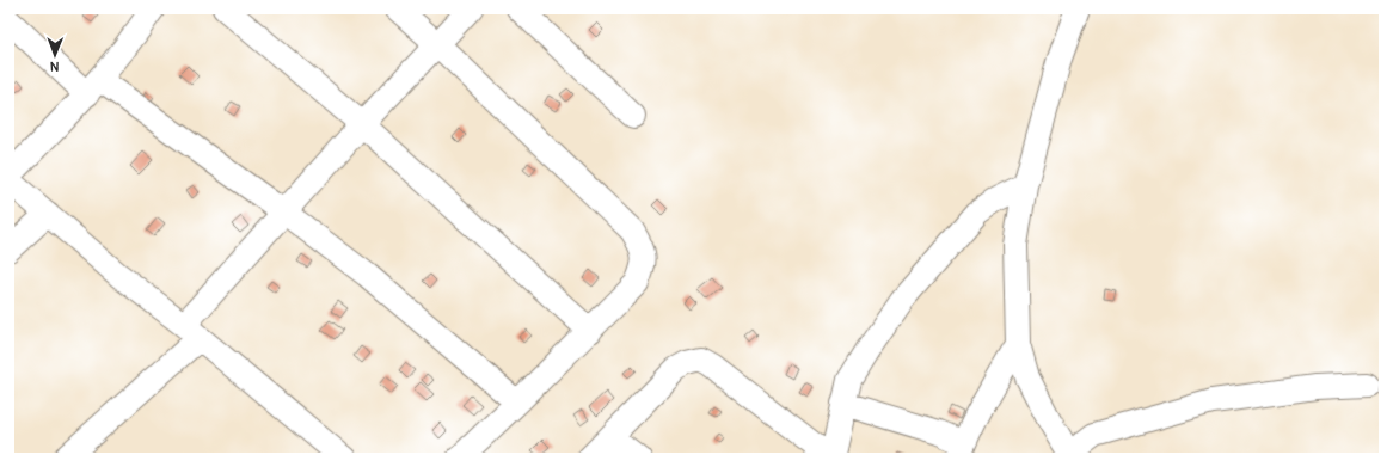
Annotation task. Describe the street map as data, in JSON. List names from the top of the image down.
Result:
{
  "north": "bottom"
}
